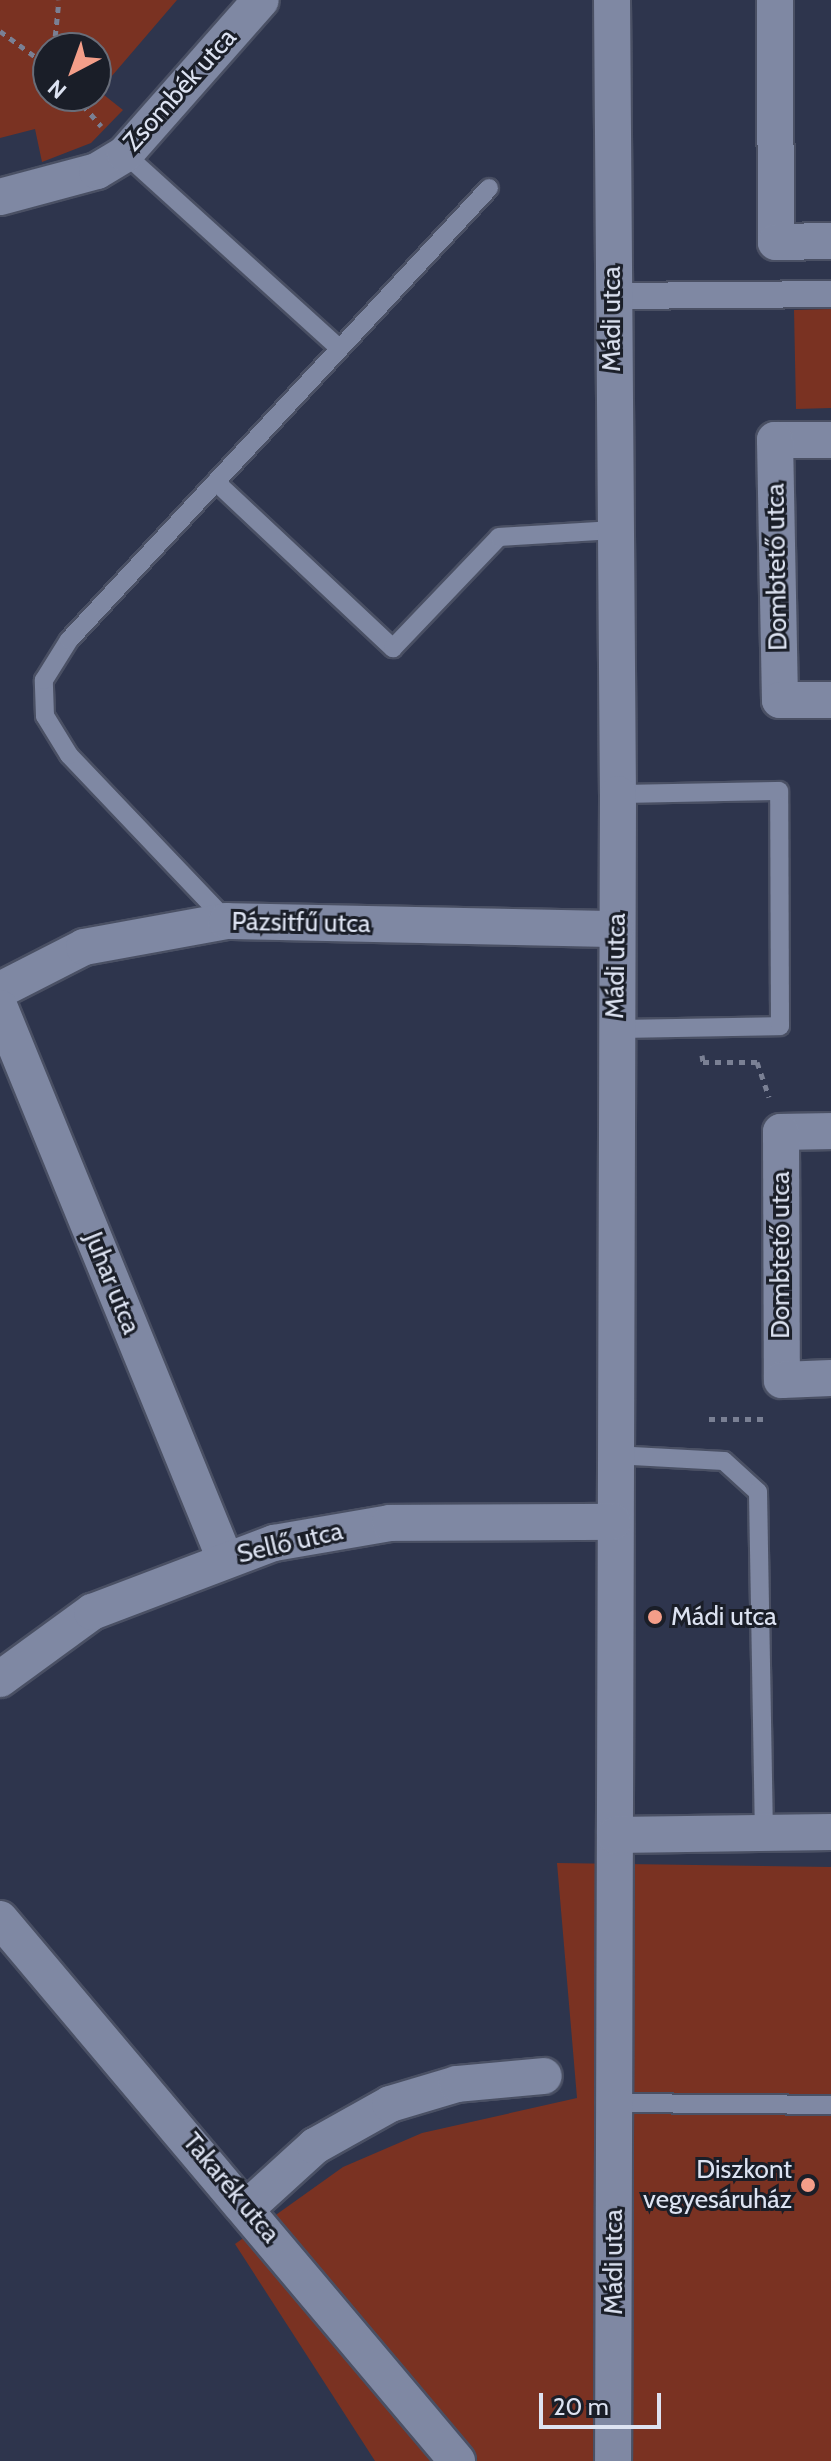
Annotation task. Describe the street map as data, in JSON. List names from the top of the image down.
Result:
{
  "streets": {
    "street": [
      "Zsombék utca",
      "Mádi utca",
      "Dombtető utca",
      "Pázsitfű utca",
      "Juhar utca",
      "Sellő utca",
      "Takarék utca"
    ]
  },
  "crossings": [
    ["Mádi utca", "Pázsitfű utca"],
    ["Mádi utca", "Sellő utca"],
    ["Juhar utca", "Sellő utca"]
  ],
  "places": ["Mádi utca", "Diszkont vegyesáruház"],
  "scale_bar": "20 m",
  "north": "bottom left"
}
